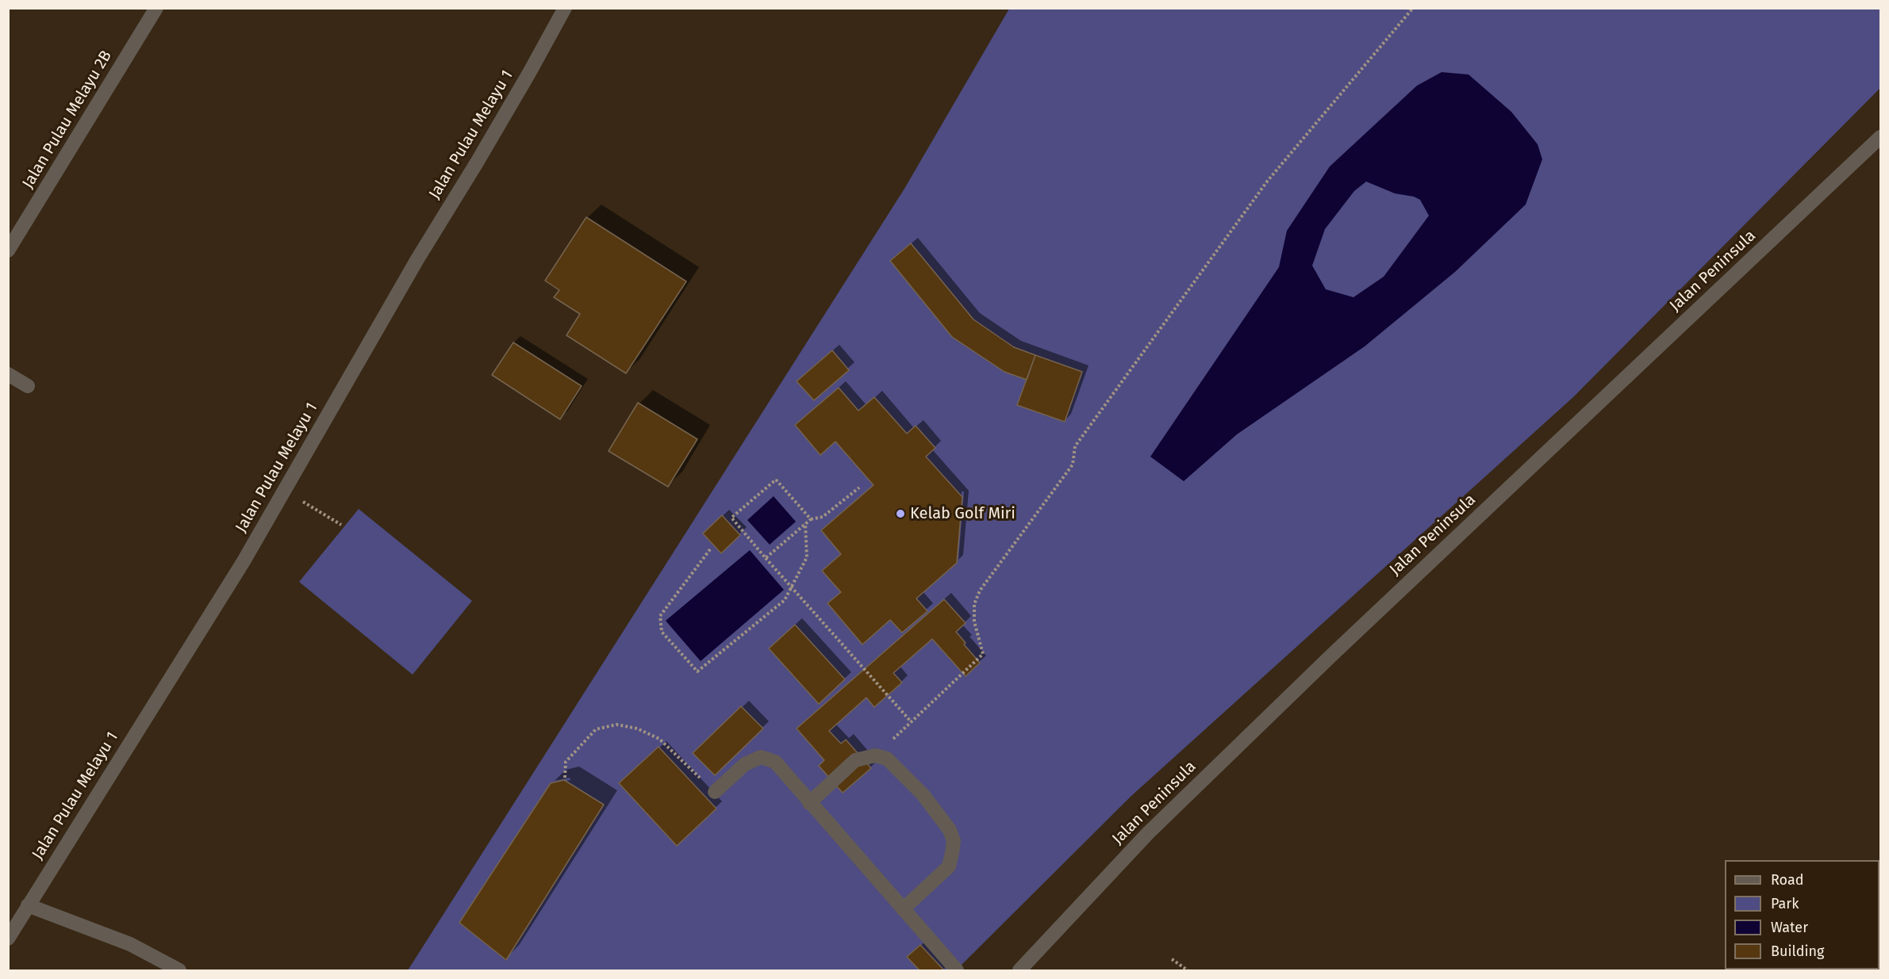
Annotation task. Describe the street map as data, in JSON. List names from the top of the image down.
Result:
{
  "streets": {
    "street": ["Jalan Pulau Melayu 2B", "Jalan Pulau Melayu 1", "Jalan Peninsula"]
  },
  "places": ["Kelab Golf Miri"],
  "legend": [
    "Road",
    "Park",
    "Water",
    "Building"
  ]
}
